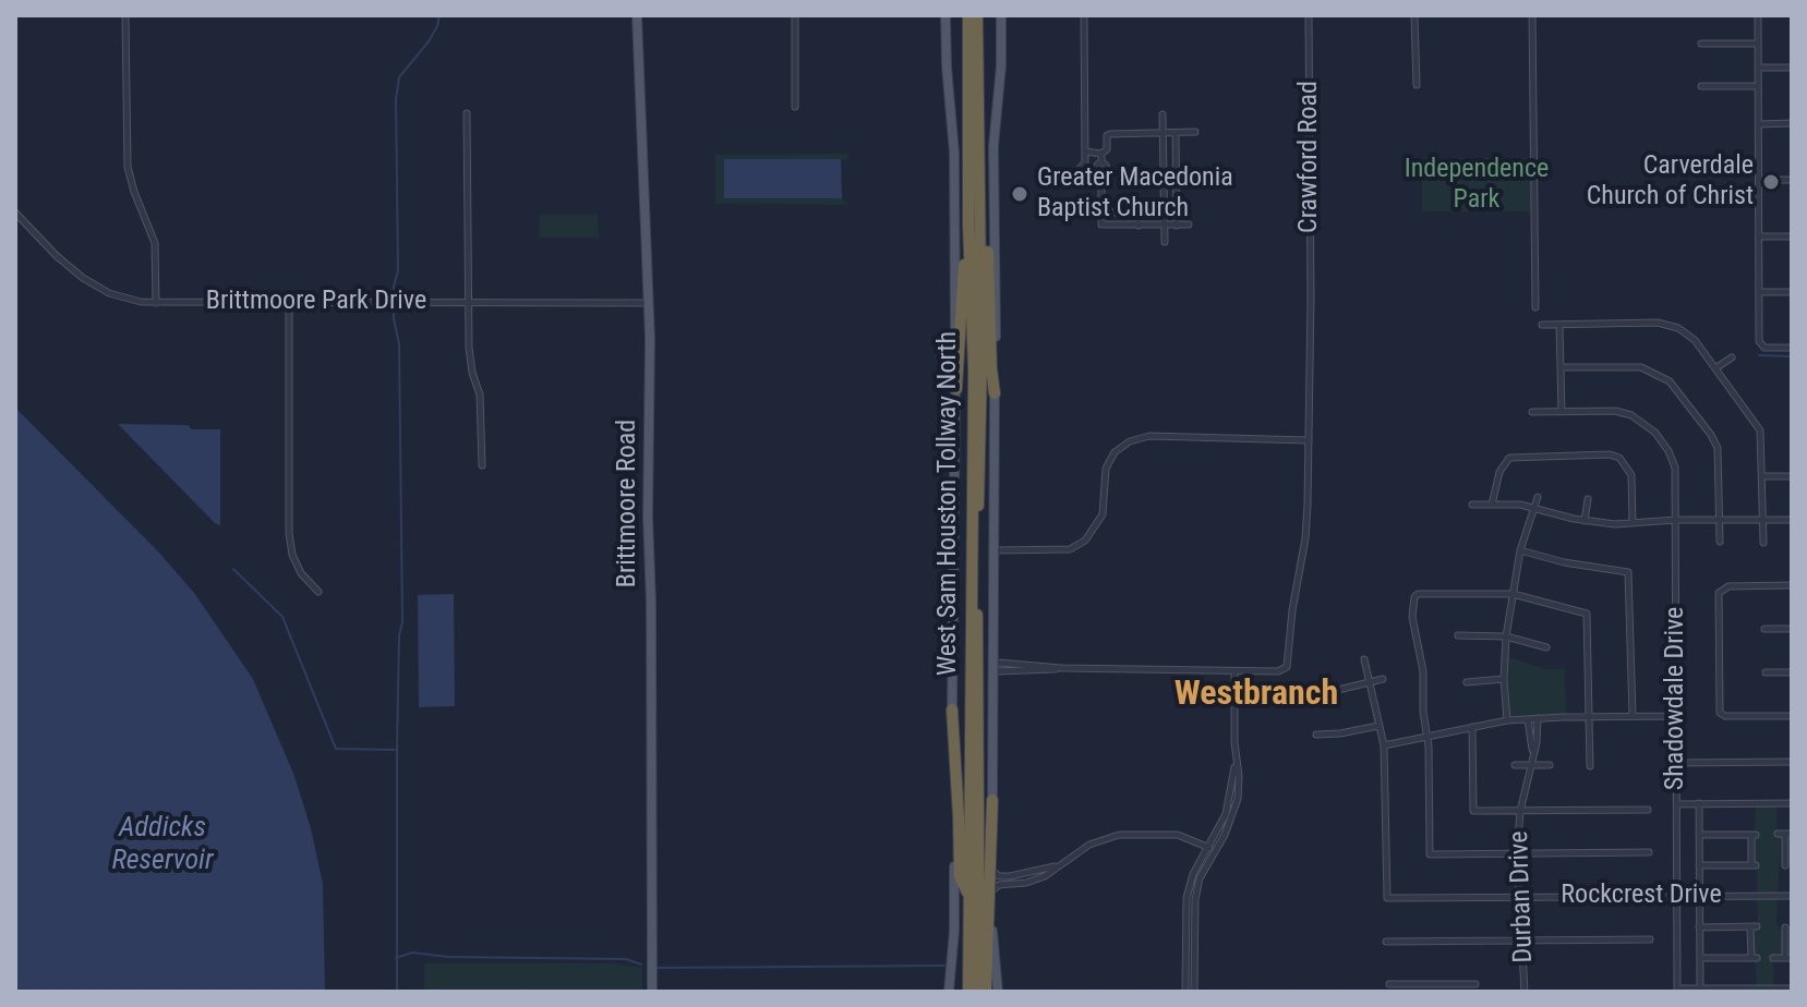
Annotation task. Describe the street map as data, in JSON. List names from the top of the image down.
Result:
{
  "streets": {
    "highway": ["West Sam Houston Tollway North"],
    "main road": ["Brittmoore Road"],
    "street": [
      "Crawford Road",
      "Brittmoore Park Drive",
      "Shadowdale Drive",
      "Rockcrest Drive",
      "Durban Drive"
    ]
  },
  "crossings": [
    ["Brittmoore Park Drive", "Brittmoore Road"],
    ["Shadowdale Drive", "Rockcrest Drive"],
    ["Rockcrest Drive", "Durban Drive"]
  ],
  "districts": ["Westbranch"],
  "water": ["Addicks Reservoir"],
  "parks": ["Independence Park"],
  "places": ["Carverdale Church of Christ", "Greater Macedonia Baptist Church"]
}
